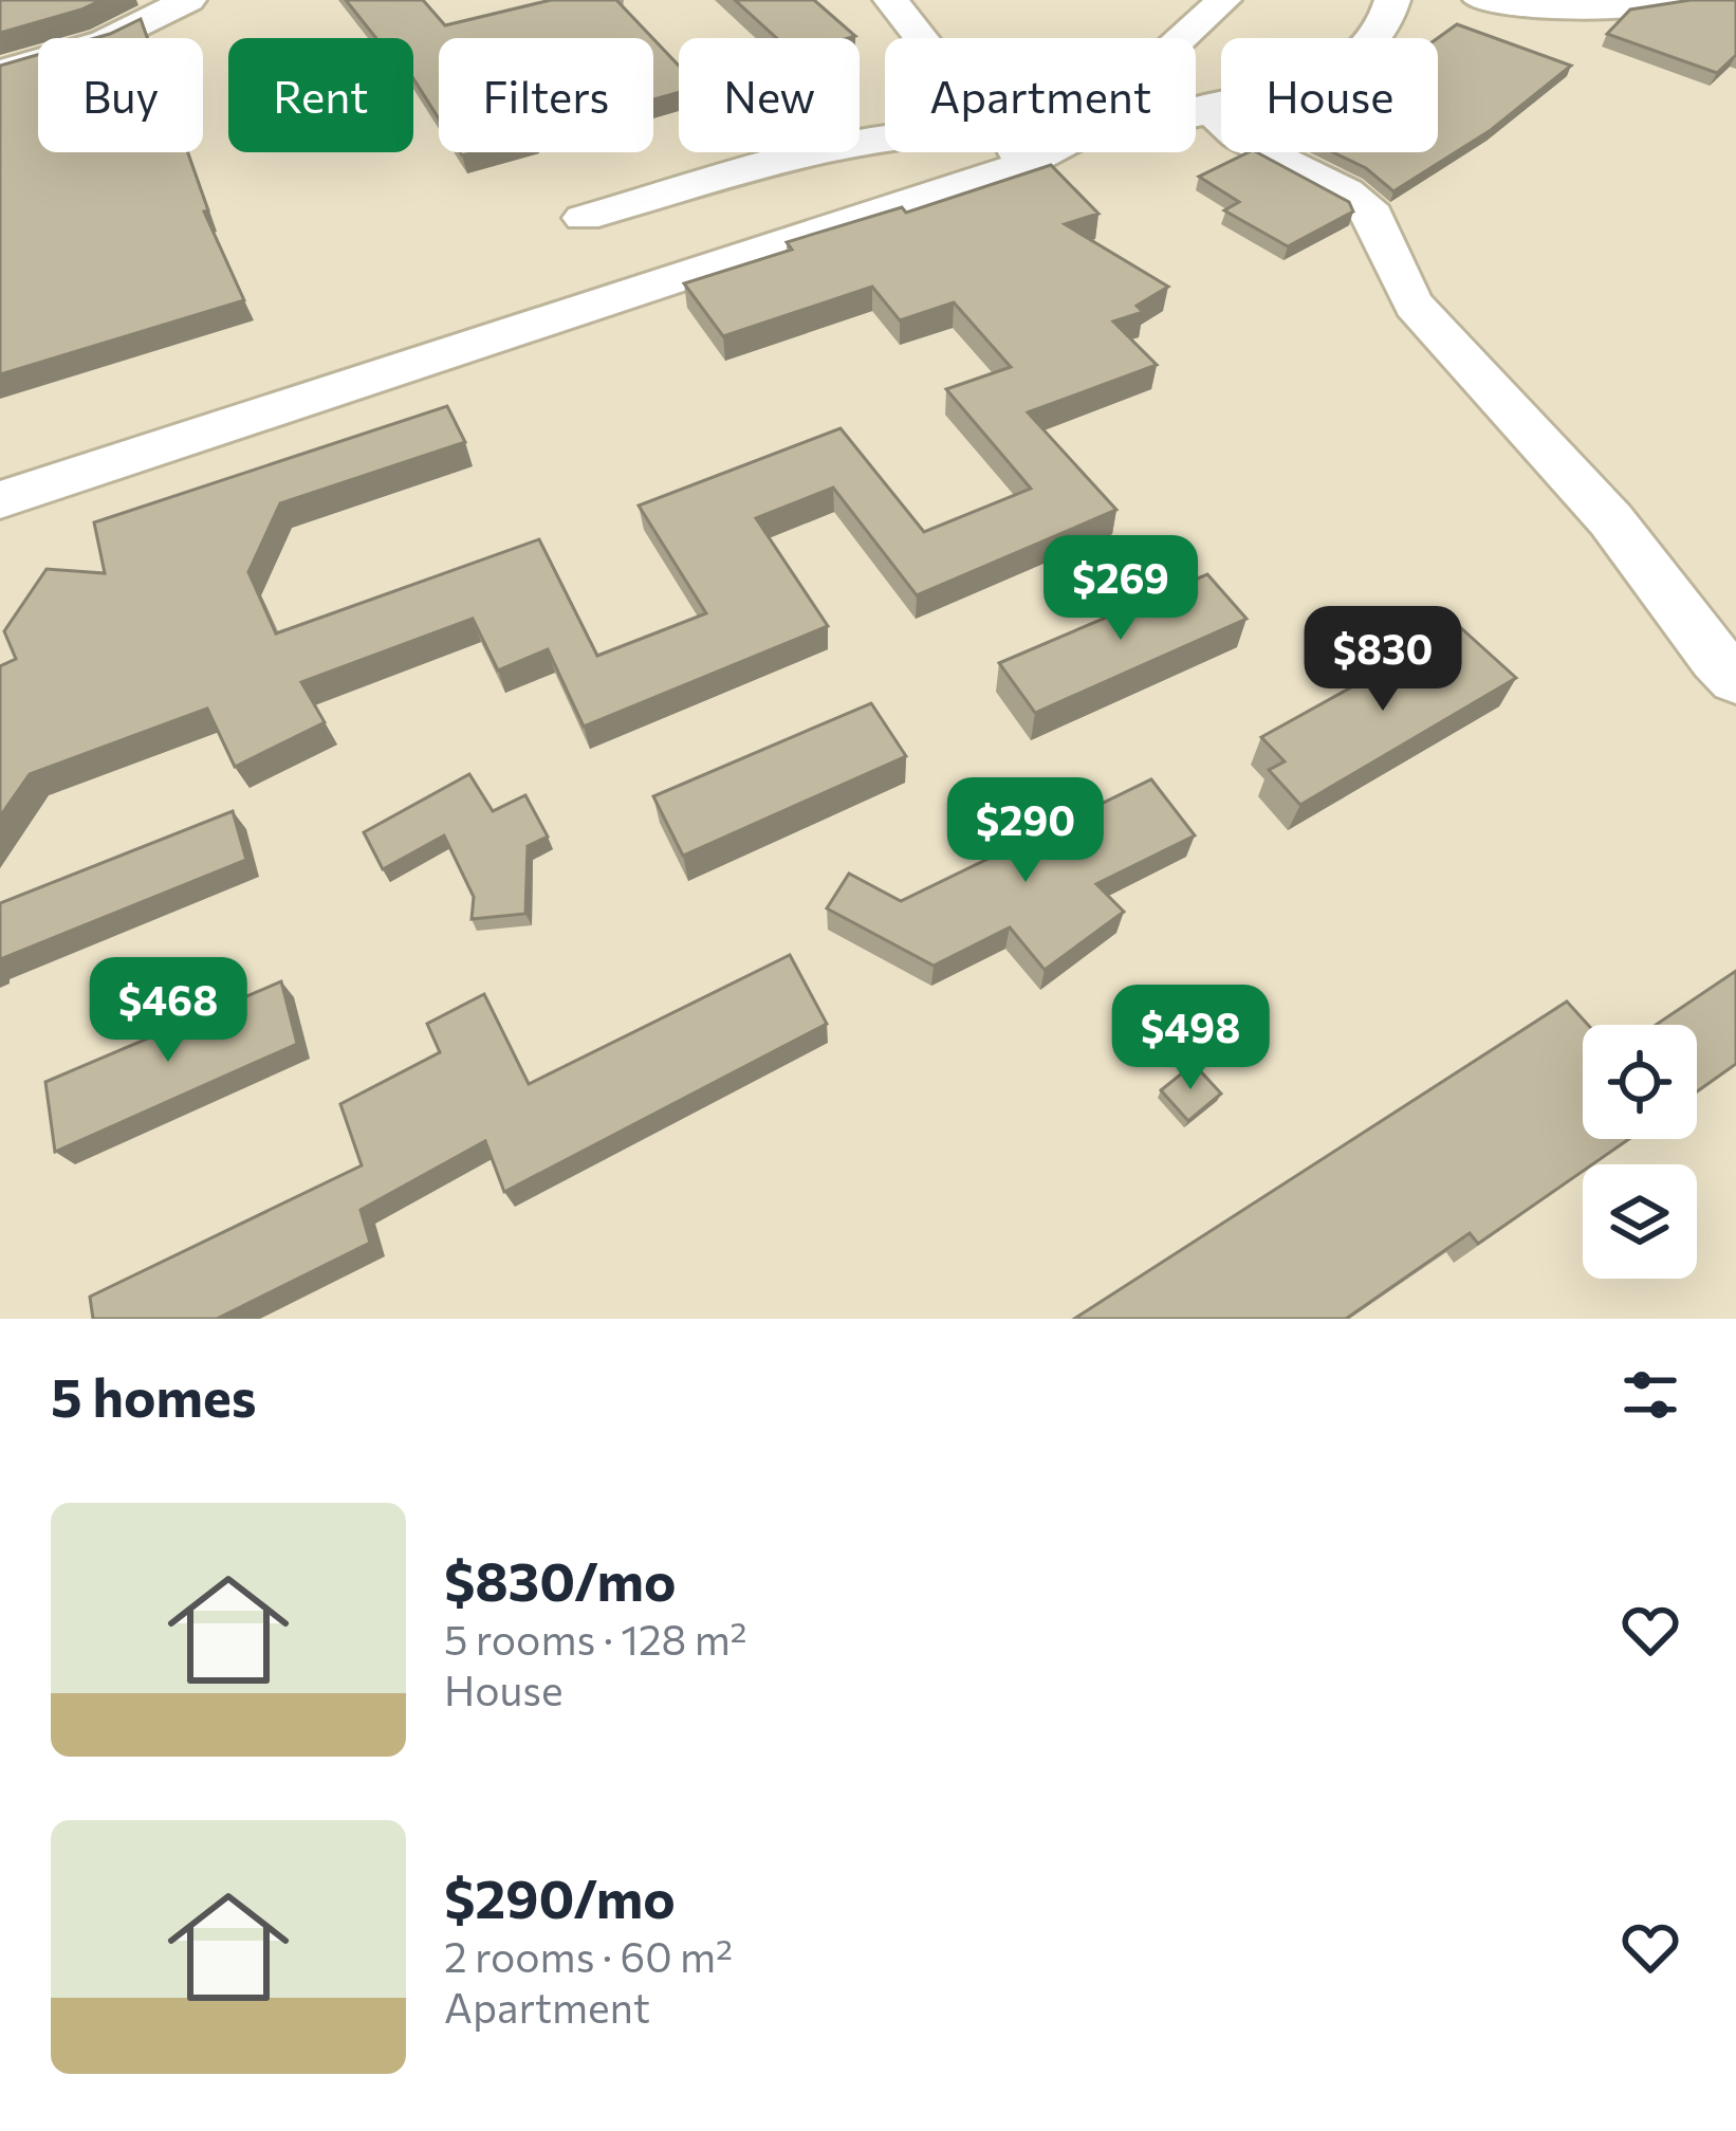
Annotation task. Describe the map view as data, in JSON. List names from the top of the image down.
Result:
{
  "page": {
    "chip": [
      "Buy",
      "Rent",
      "Filters",
      "New",
      "Apartment",
      "House"
    ],
    "price": [
      "$269",
      "$830",
      "$290",
      "$468",
      "$498"
    ],
    "heading": "5 homes",
    "list": [
      {
        "name": "$830/mo",
        "note": "5 rooms · 128 m² · House"
      },
      {
        "name": "$290/mo",
        "note": "2 rooms · 60 m² · Apartment"
      }
    ]
  }
}
